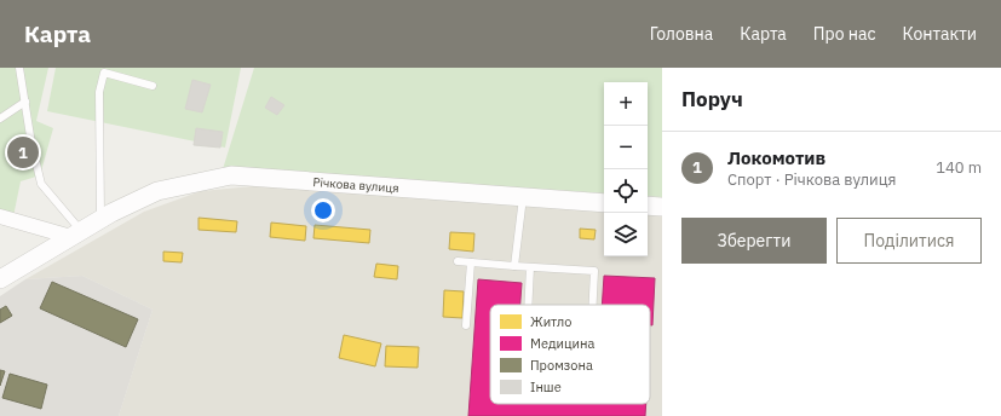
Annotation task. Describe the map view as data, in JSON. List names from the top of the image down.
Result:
{
  "streets": {
    "street": ["Річкова вулиця"]
  },
  "legend": [
    "Житло",
    "Медицина",
    "Промзона",
    "Інше"
  ],
  "page": {
    "header": "Карта",
    "nav": [
      "Головна",
      "Карта",
      "Про нас",
      "Контакти"
    ],
    "heading": "Поруч",
    "map_buttons": ["+", "−"],
    "list": [
      {
        "mark": "1",
        "name": "Локомотив",
        "note": "Спорт · Річкова вулиця",
        "value": "140 m"
      }
    ],
    "pins": "1",
    "buttons": ["Зберегти", "Поділитися"]
  }
}
